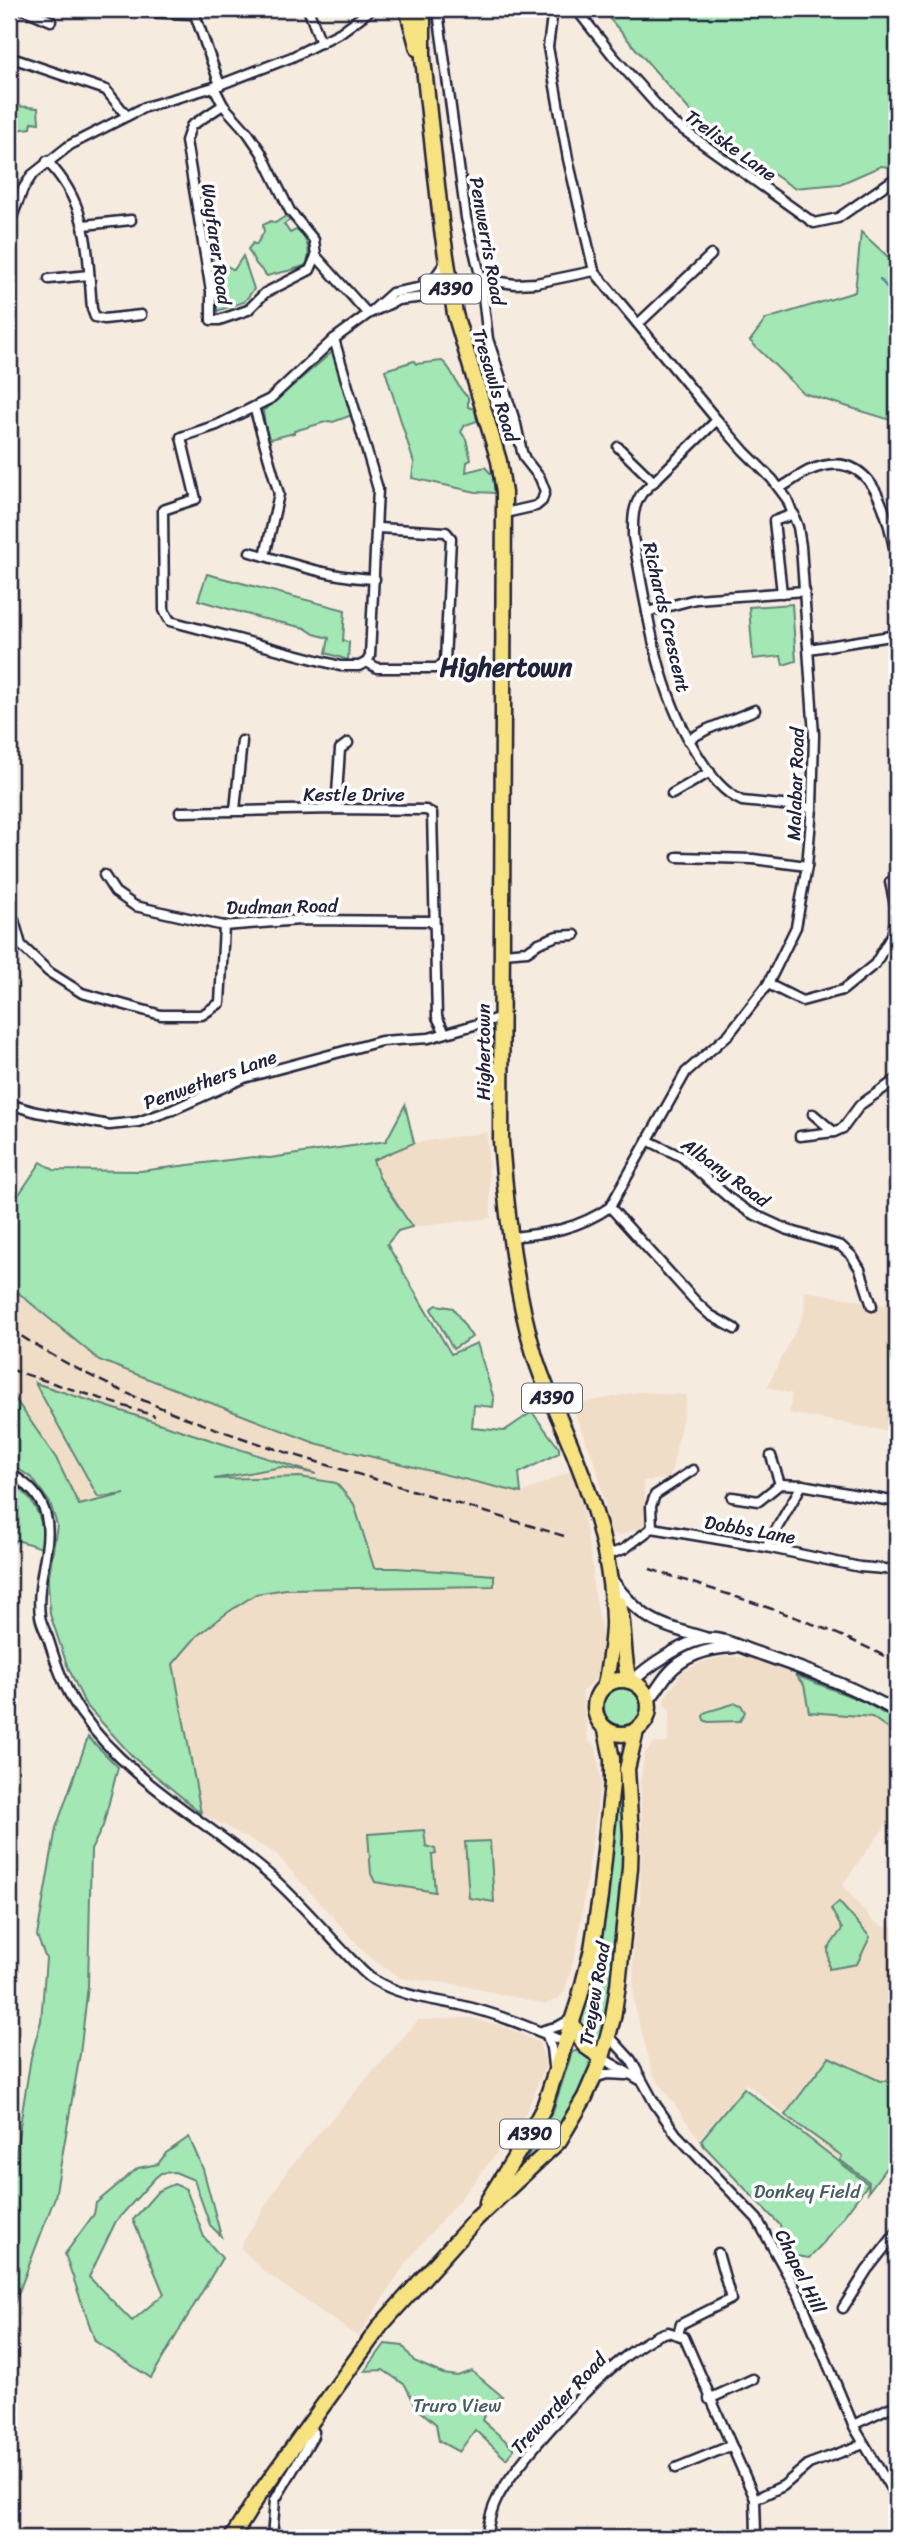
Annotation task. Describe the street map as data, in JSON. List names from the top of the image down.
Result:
{
  "streets": {
    "highway": [
      "A390",
      "Tresawls Road",
      "Highertown",
      "Treyew Road"
    ],
    "street": [
      "Treliske Lane",
      "Penwerris Road",
      "Wayfarer Road",
      "Richards Crescent",
      "Malabar Road",
      "Kestle Drive",
      "Dudman Road",
      "Penwethers Lane",
      "Albany Road",
      "Dobbs Lane",
      "Chapel Hill",
      "Treworder Road"
    ]
  },
  "crossings": [
    ["Penwerris Road", "Tresawls Road"],
    ["Penwerris Road", "Highertown"],
    ["Tresawls Road", "Highertown"],
    ["Richards Crescent", "Malabar Road"],
    ["Malabar Road", "Albany Road"],
    ["Kestle Drive", "Dudman Road"],
    ["Kestle Drive", "Penwethers Lane"],
    ["Highertown", "Penwethers Lane"],
    ["Highertown", "Treyew Road"],
    ["Treyew Road", "Chapel Hill"]
  ],
  "districts": ["Highertown"],
  "parks": ["Donkey Field", "Truro View"]
}
